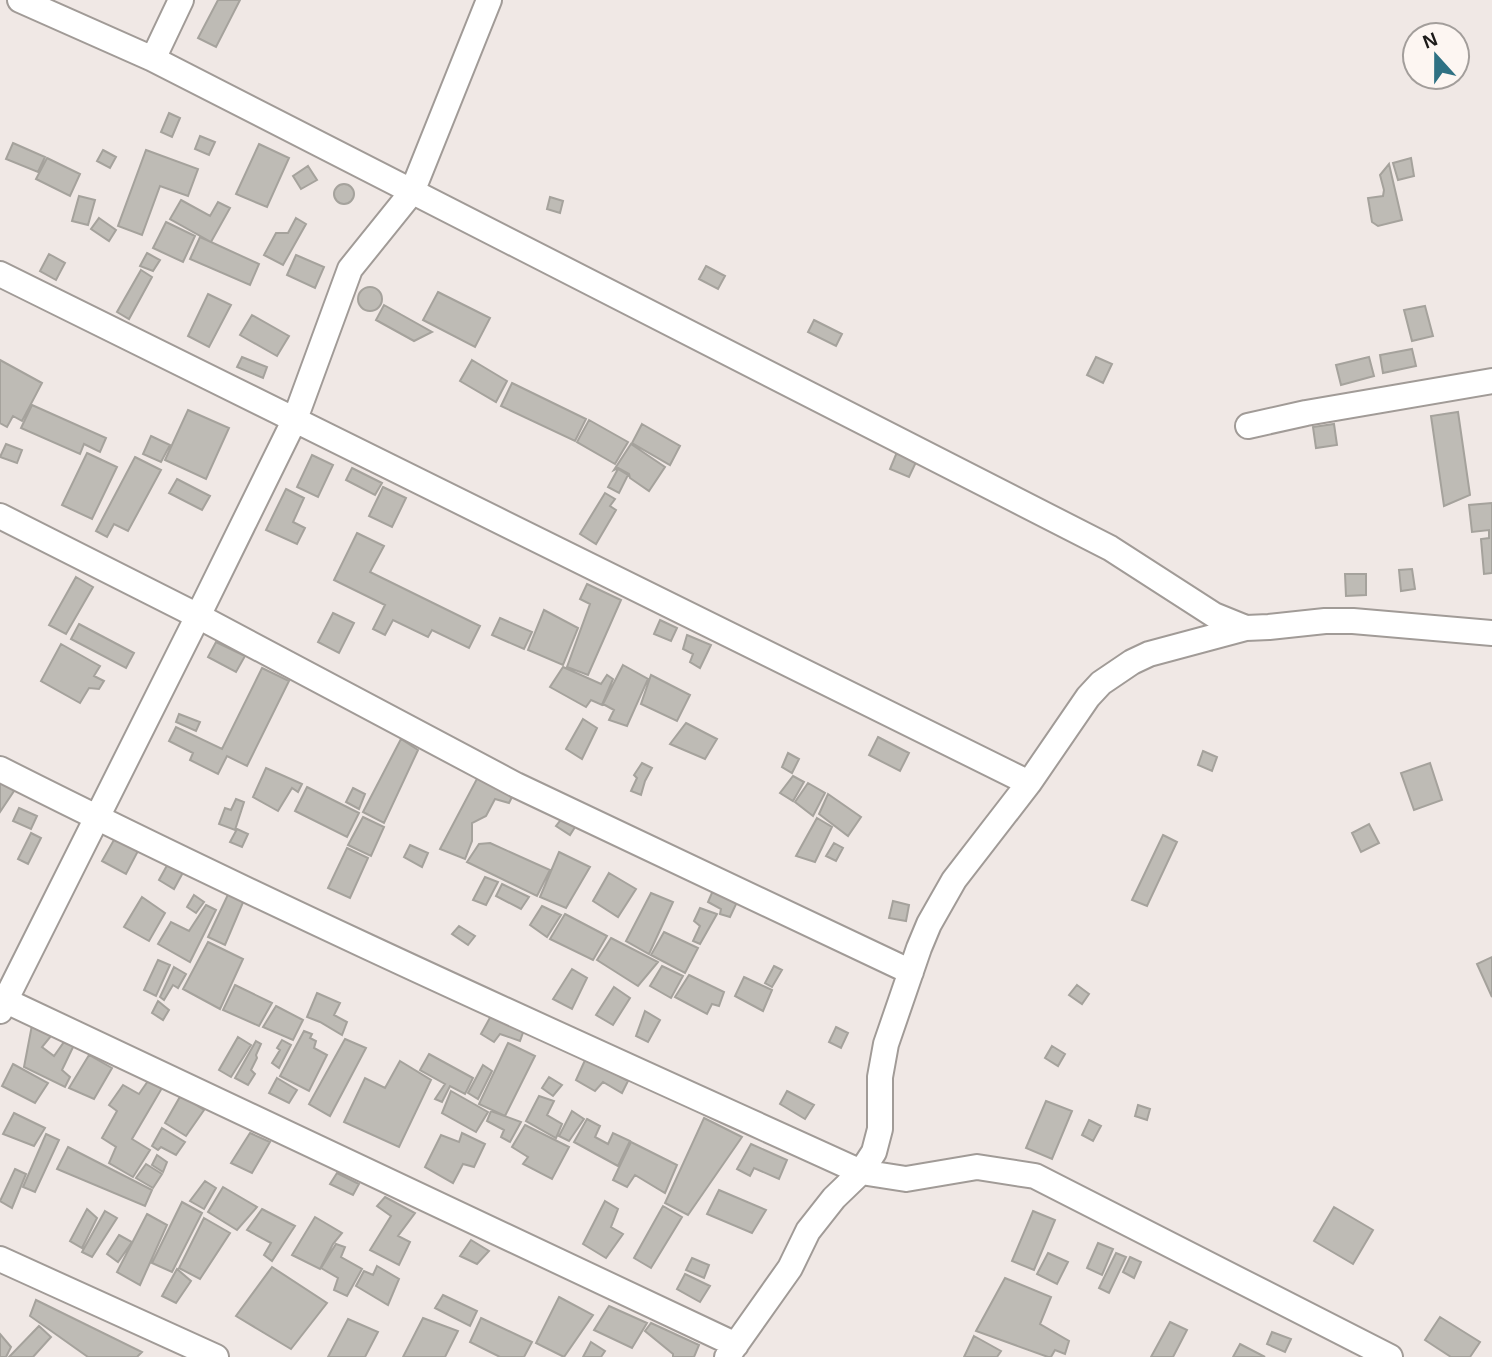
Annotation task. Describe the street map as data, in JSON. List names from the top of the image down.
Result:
{
  "north": "top"
}
